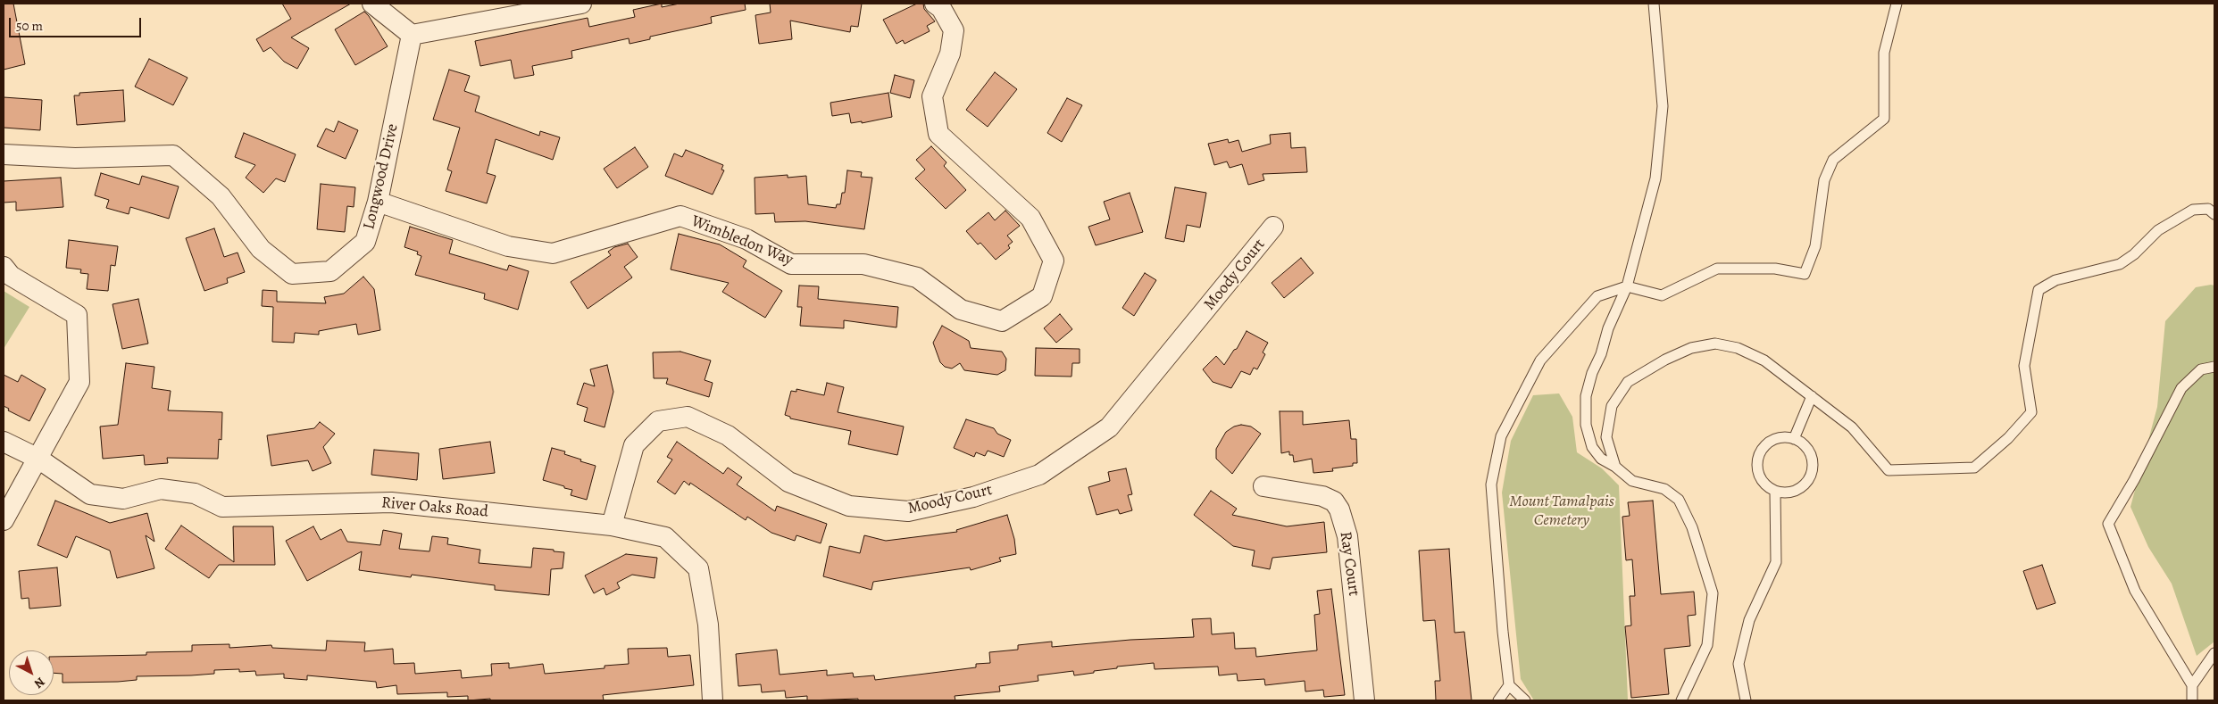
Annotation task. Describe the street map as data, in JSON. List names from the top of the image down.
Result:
{
  "streets": {
    "street": [
      "Longwood Drive",
      "Wimbledon Way",
      "Moody Court",
      "River Oaks Road",
      "Ray Court"
    ]
  },
  "crossings": [
    ["Longwood Drive", "Wimbledon Way"],
    ["Moody Court", "River Oaks Road"]
  ],
  "parks": ["Mount Tamalpais Cemetery"],
  "scale_bar": "50 m",
  "north": "bottom right"
}
